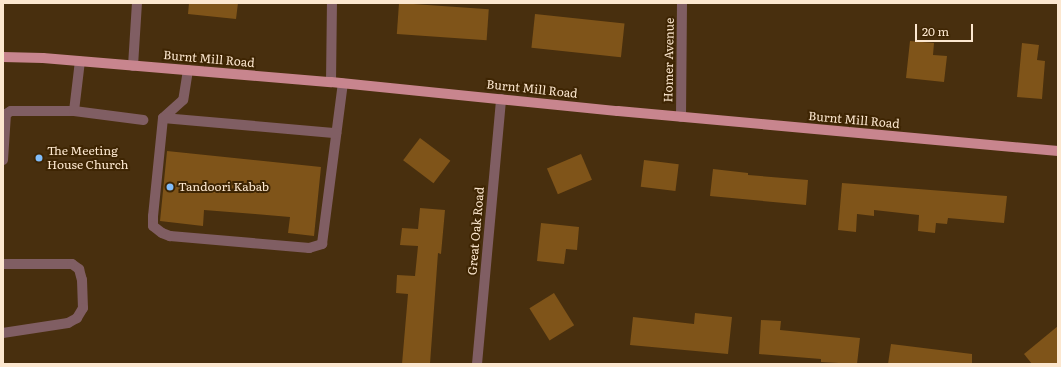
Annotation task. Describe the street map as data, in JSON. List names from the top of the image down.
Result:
{
  "streets": {
    "main road": ["Burnt Mill Road"],
    "street": ["Homer Avenue", "Great Oak Road"]
  },
  "crossings": [
    ["Burnt Mill Road", "Homer Avenue"],
    ["Burnt Mill Road", "Great Oak Road"]
  ],
  "places": ["The Meeting House Church", "Tandoori Kabab"],
  "scale_bar": "20 m"
}
